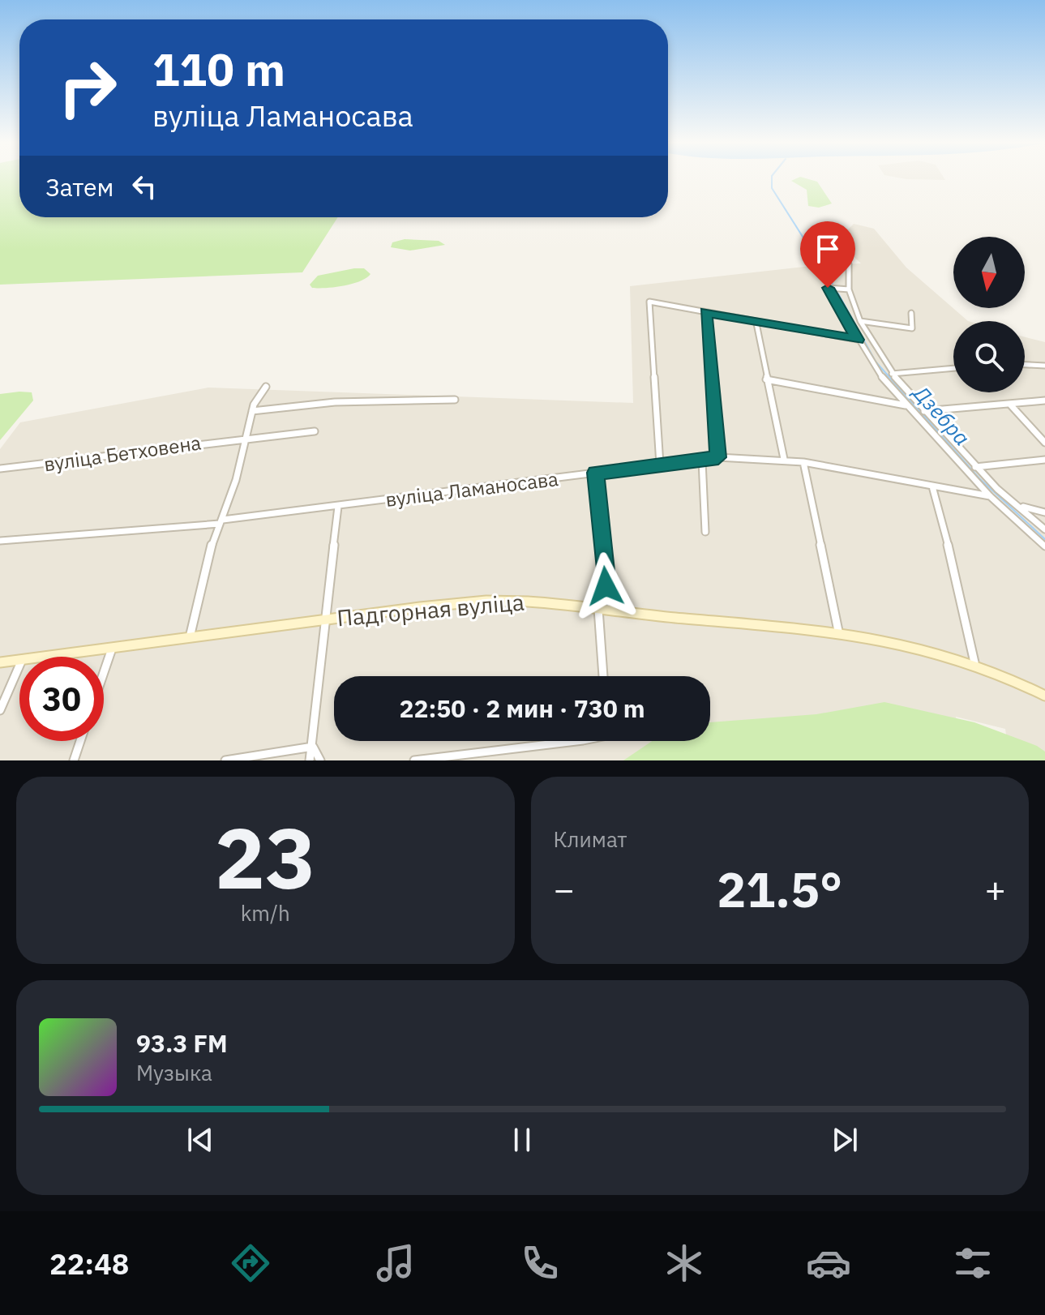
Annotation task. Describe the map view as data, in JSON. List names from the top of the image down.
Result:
{
  "streets": {
    "street": ["вуліца Бетховена", "вуліца Ламаносава", "Падгорная вуліца"]
  },
  "water": ["Дзебра"],
  "north": "bottom",
  "page": {
    "turn": ["110 m", "вуліца Ламаносава"],
    "then": "Затем",
    "limit": "30",
    "trip": "22:50 · 2 мин · 730 m",
    "tile": [
      ["23", "km/h"],
      "Климат"
    ],
    "heat": ["−", "21.5°", "+"],
    "song": ["93.3 FM", "Музыка"],
    "tabs": "22:48"
  }
}
